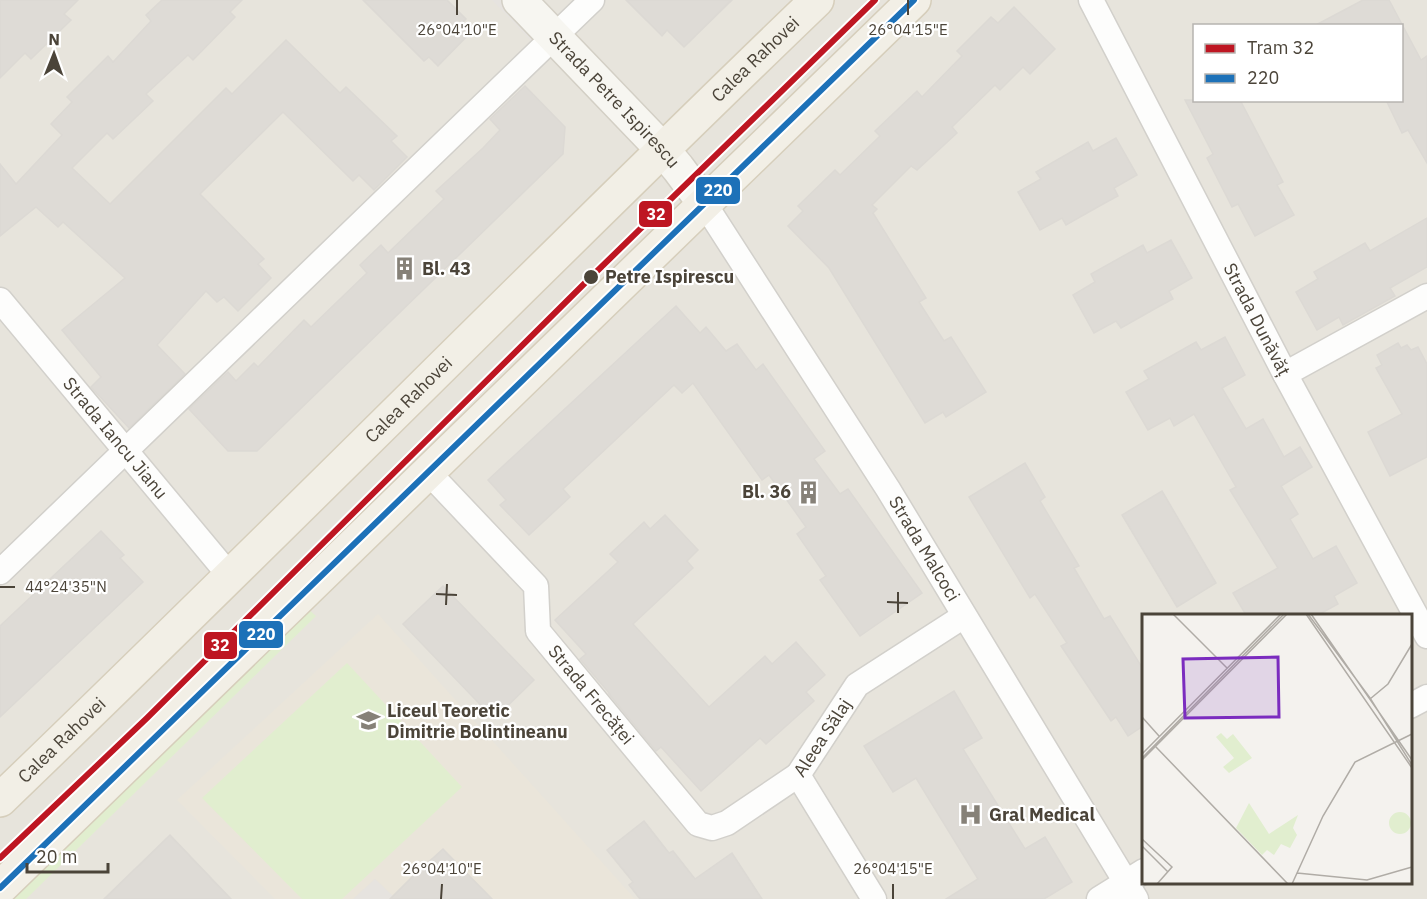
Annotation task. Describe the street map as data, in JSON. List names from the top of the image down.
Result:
{
  "streets": {
    "main road": ["Calea Rahovei"],
    "street": [
      "Strada Petre Ispirescu",
      "Strada Dunăvăț",
      "Strada Iancu Jianu",
      "Strada Malcoci",
      "Strada Frecăței",
      "Aleea Sălaj"
    ]
  },
  "crossings": [
    ["Calea Rahovei", "Strada Petre Ispirescu"],
    ["Calea Rahovei", "Strada Iancu Jianu"],
    ["Strada Petre Ispirescu", "Strada Malcoci"],
    ["Strada Malcoci", "Aleea Sălaj"],
    ["Strada Frecăței", "Aleea Sălaj"]
  ],
  "places": {
    "building": ["Bl. 43", "Bl. 36"],
    "other": ["Petre Ispirescu"],
    "school or university": ["Liceul Teoretic Dimitrie Bolintineanu"],
    "hospital": ["Gral Medical"]
  },
  "lines": ["tram line 32", "transit line 220"],
  "legend": ["Tram 32", "220"],
  "scale_bar": "20 m",
  "north": "top",
  "coordinates": ["26°04'10\"E", "26°04'15\"E", "44°24'35\"N"]
}
